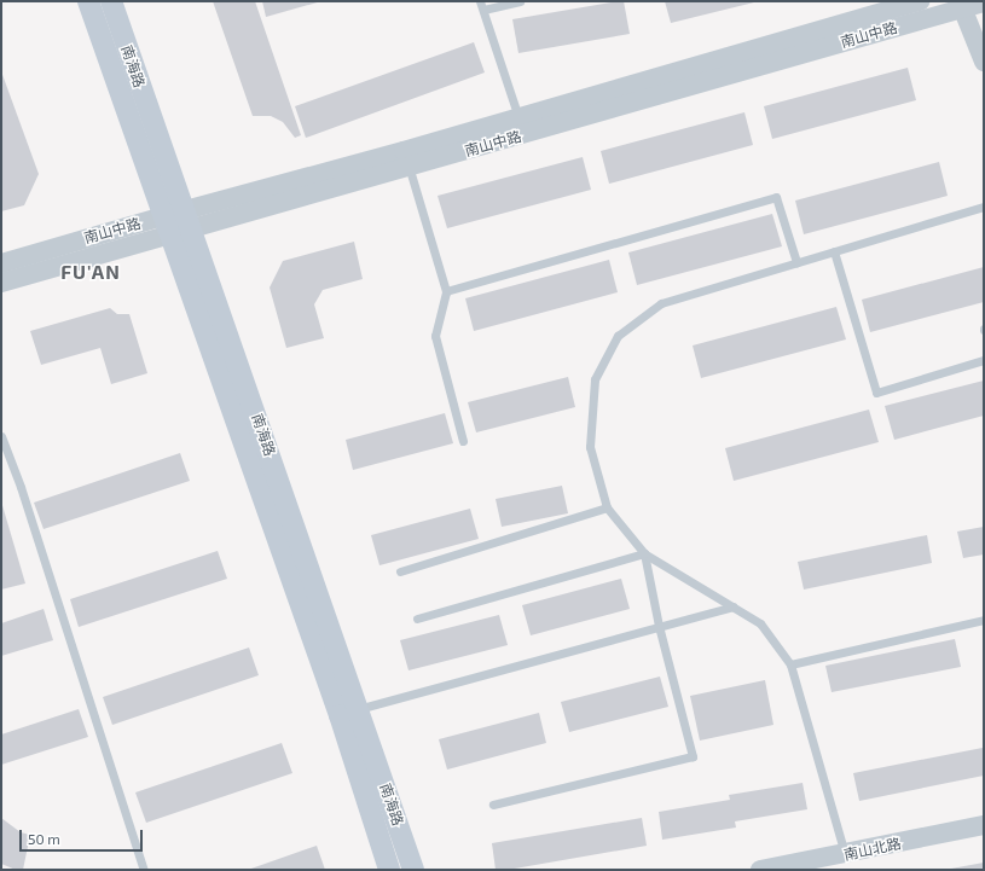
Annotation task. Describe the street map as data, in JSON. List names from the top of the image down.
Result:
{
  "streets": {
    "main road": ["南海路"],
    "street": ["南山中路", "南山北路"]
  },
  "crossings": [
    ["南山中路", "南海路"]
  ],
  "districts": ["FU'AN"],
  "scale_bar": "50 m"
}
